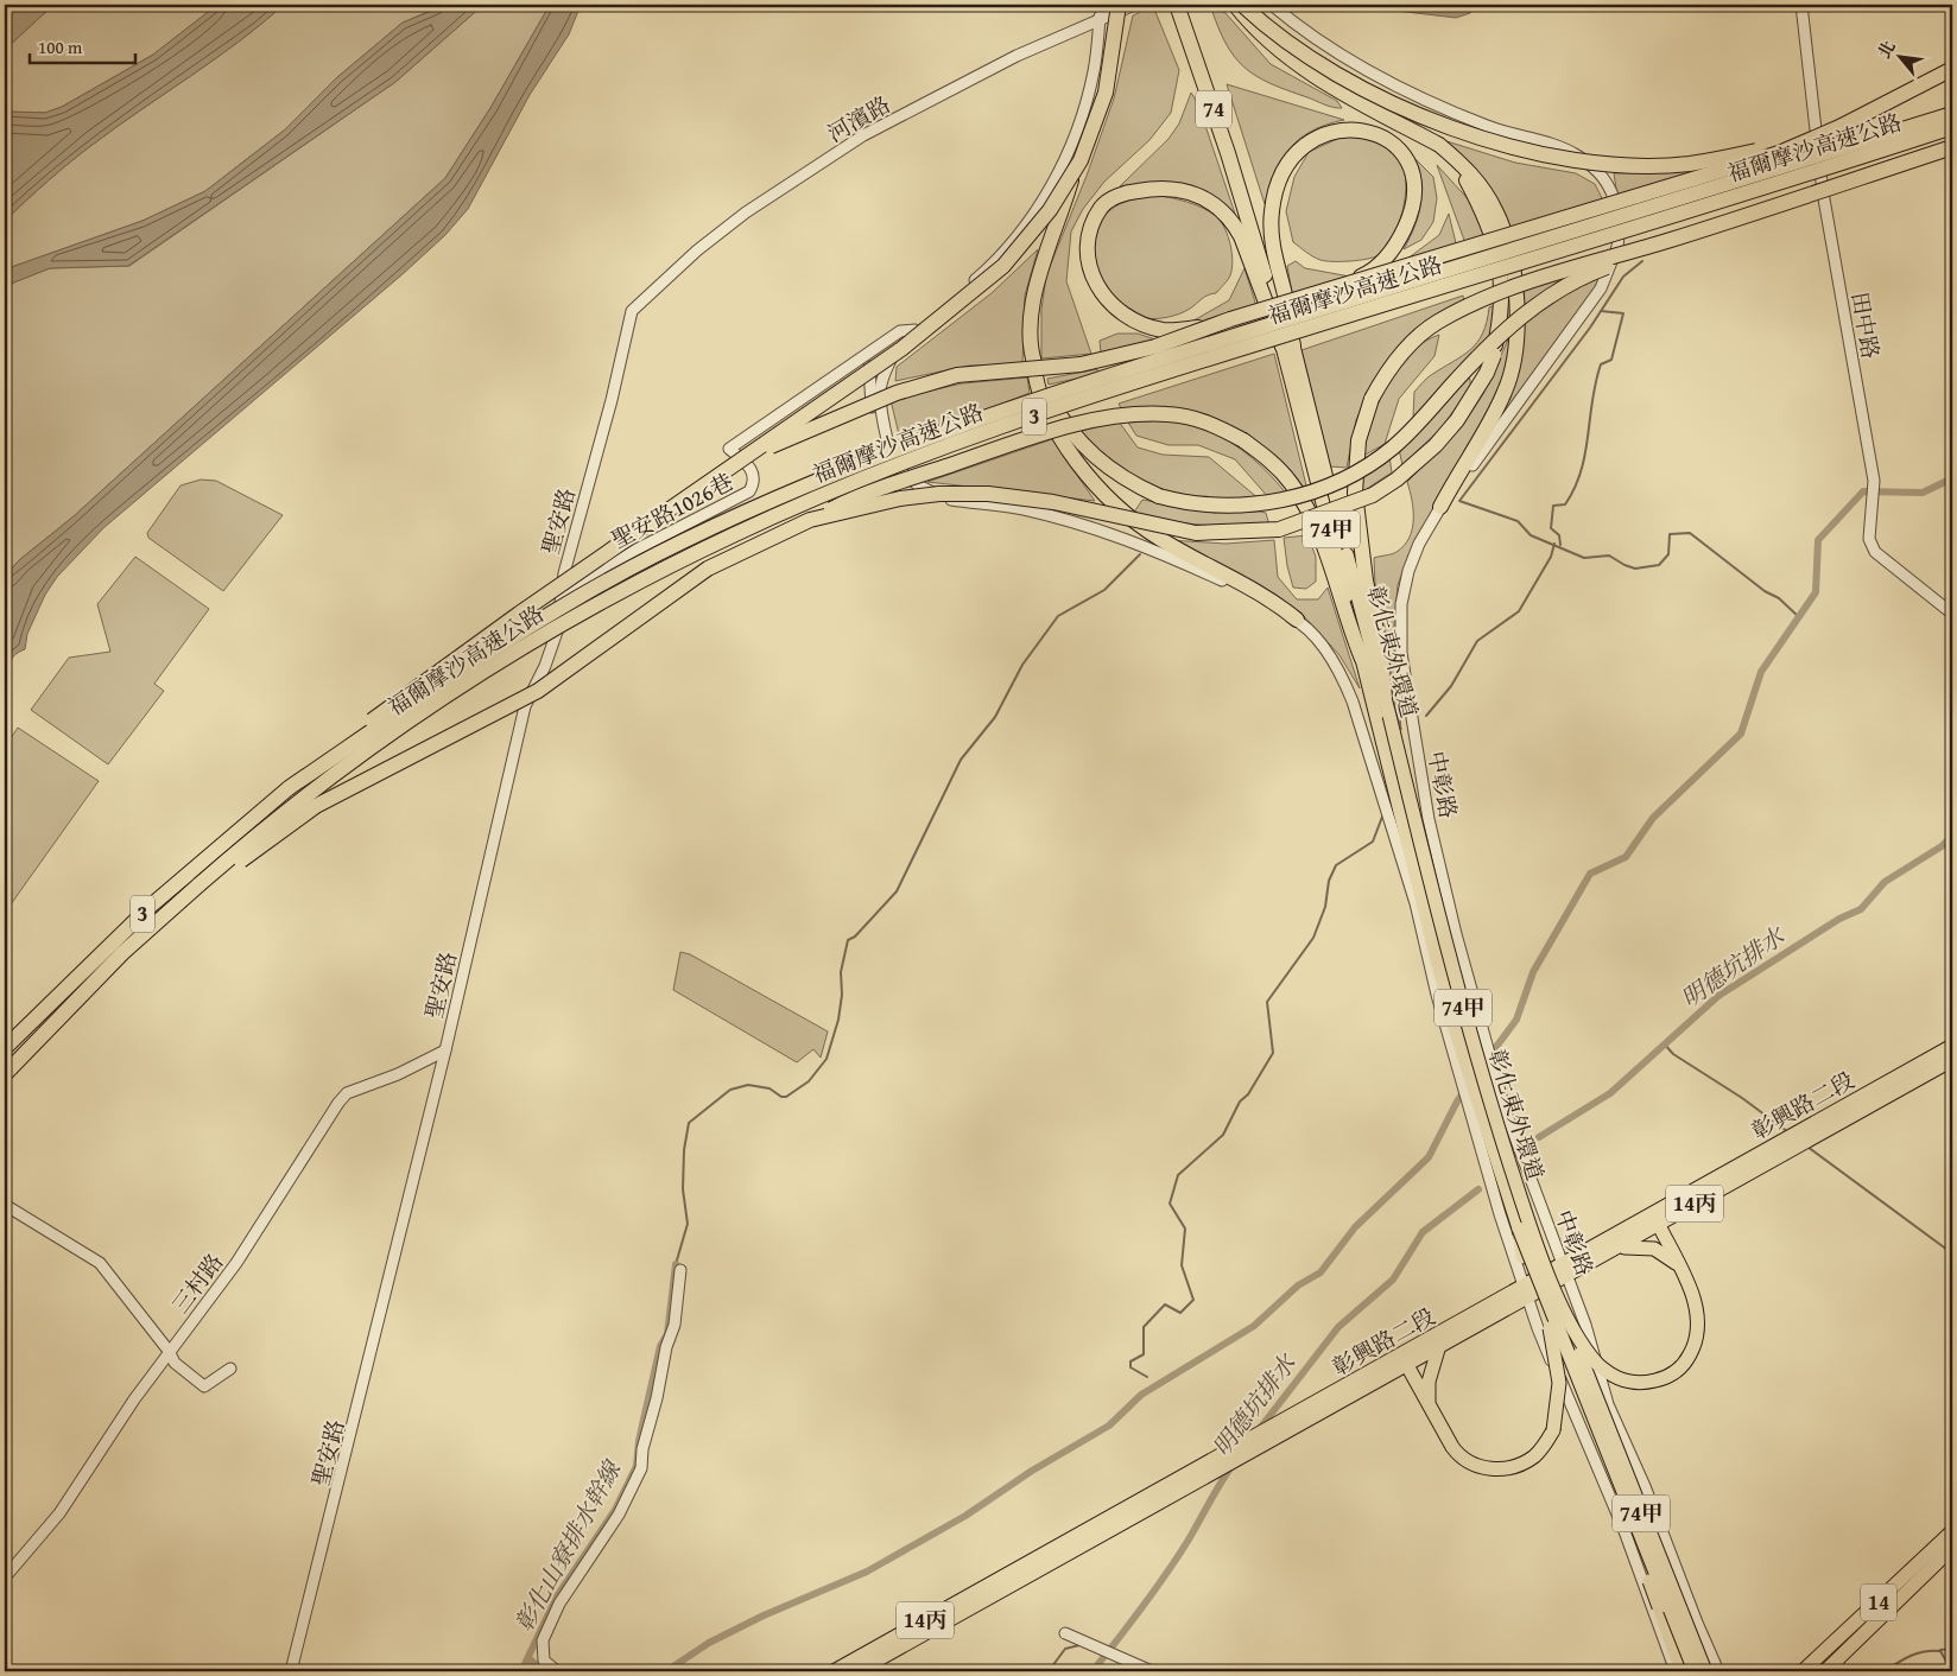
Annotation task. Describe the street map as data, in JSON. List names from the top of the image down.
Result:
{
  "streets": {
    "highway": ["74", "福爾摩沙高速公路", "3"],
    "main road": [
      "74甲",
      "彰化東外環道",
      "彰興路二段",
      "14丙",
      "14"
    ],
    "street": [
      "河濱路",
      "田中路",
      "聖安路1026巷",
      "聖安路",
      "中彰路",
      "三村路"
    ]
  },
  "crossings": [
    ["74", "彰化東外環道"],
    ["河濱路", "聖安路"],
    ["聖安路1026巷", "聖安路"],
    ["聖安路", "三村路"],
    ["中彰路", "彰興路二段"]
  ],
  "water": ["明德坑排水", "彰化山寮排水幹線"],
  "scale_bar": "100 m",
  "north": "top left"
}
